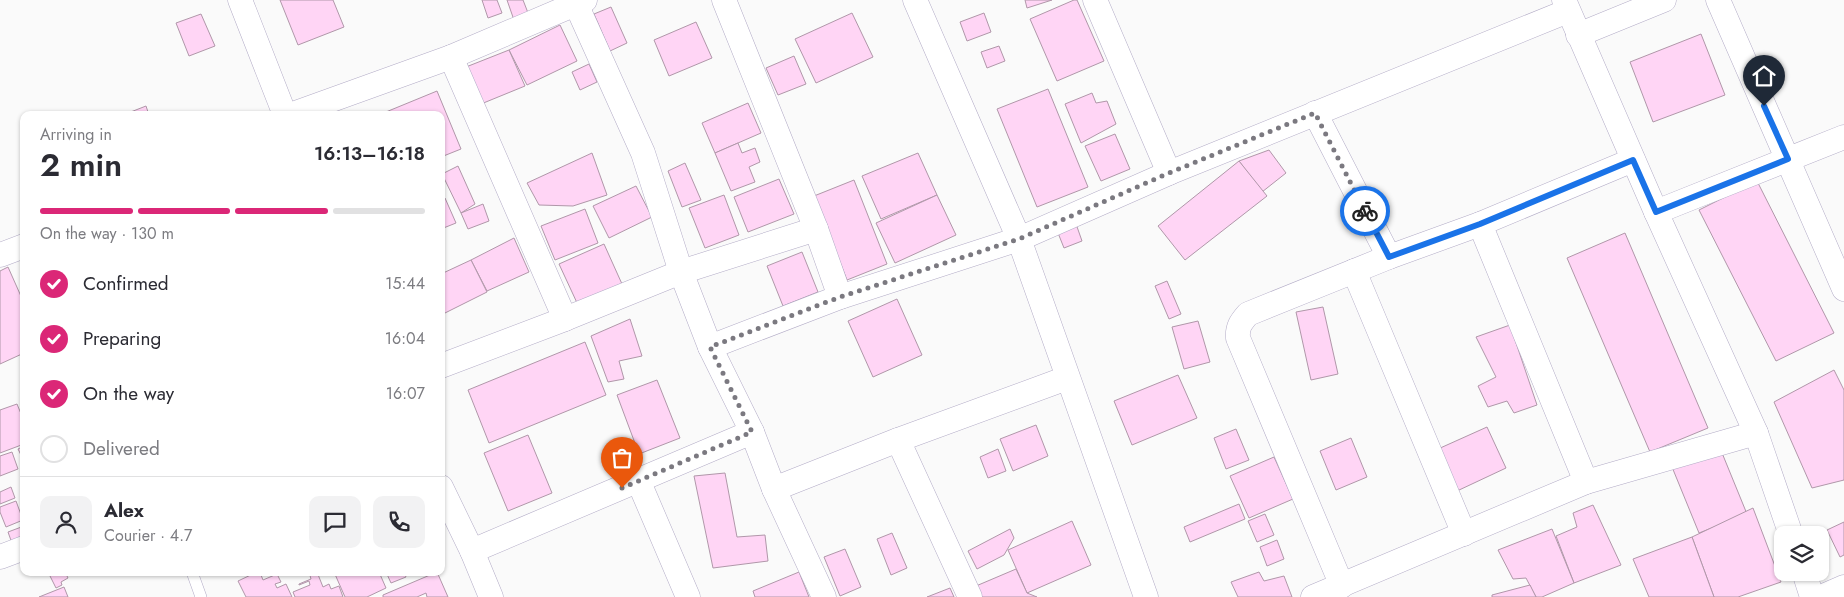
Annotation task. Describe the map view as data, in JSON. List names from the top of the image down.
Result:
{
  "page": {
    "heading": ["2 min", "Arriving in", "16:13–16:18"],
    "panel": ["Alex", "Courier · 4.7"],
    "bar": "On the way · 130 m",
    "list": [
      ["Confirmed", "15:44"],
      ["Preparing", "16:04"],
      ["On the way", "16:07"],
      "Delivered"
    ]
  }
}
